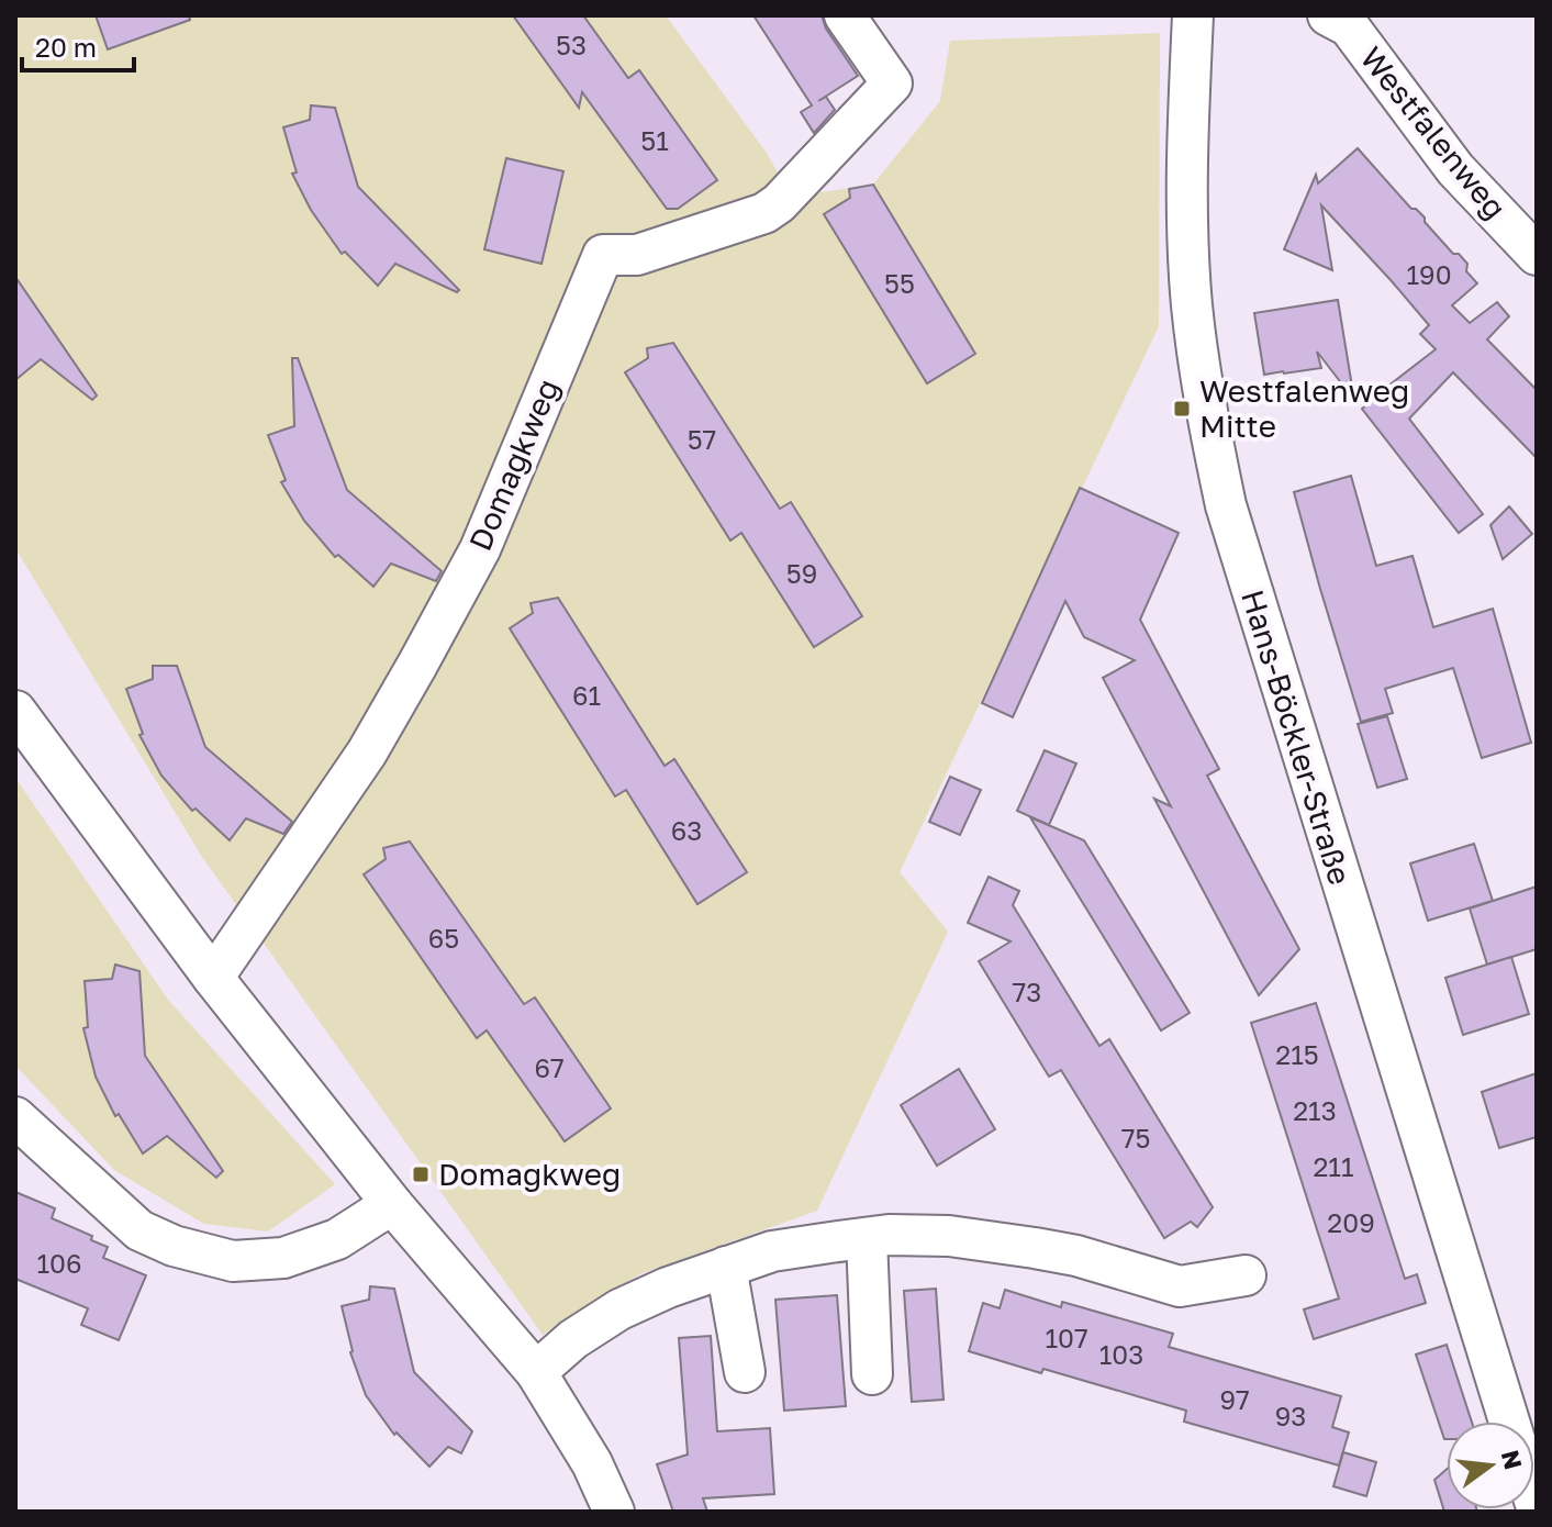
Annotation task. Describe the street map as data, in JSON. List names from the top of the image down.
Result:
{
  "streets": {
    "street": ["Westfalenweg", "Domagkweg", "Hans-Böckler-Straße"]
  },
  "places": {
    "transit": ["Westfalenweg Mitte", "Domagkweg"]
  },
  "house_numbers": [
    "53",
    "51",
    "190",
    "55",
    "57",
    "59",
    "61",
    "63",
    "65",
    "73",
    "215",
    "67",
    "213",
    "75",
    "211",
    "209",
    "106",
    "107",
    "103",
    "97",
    "93"
  ],
  "scale_bar": "20 m",
  "north": "right"
}
